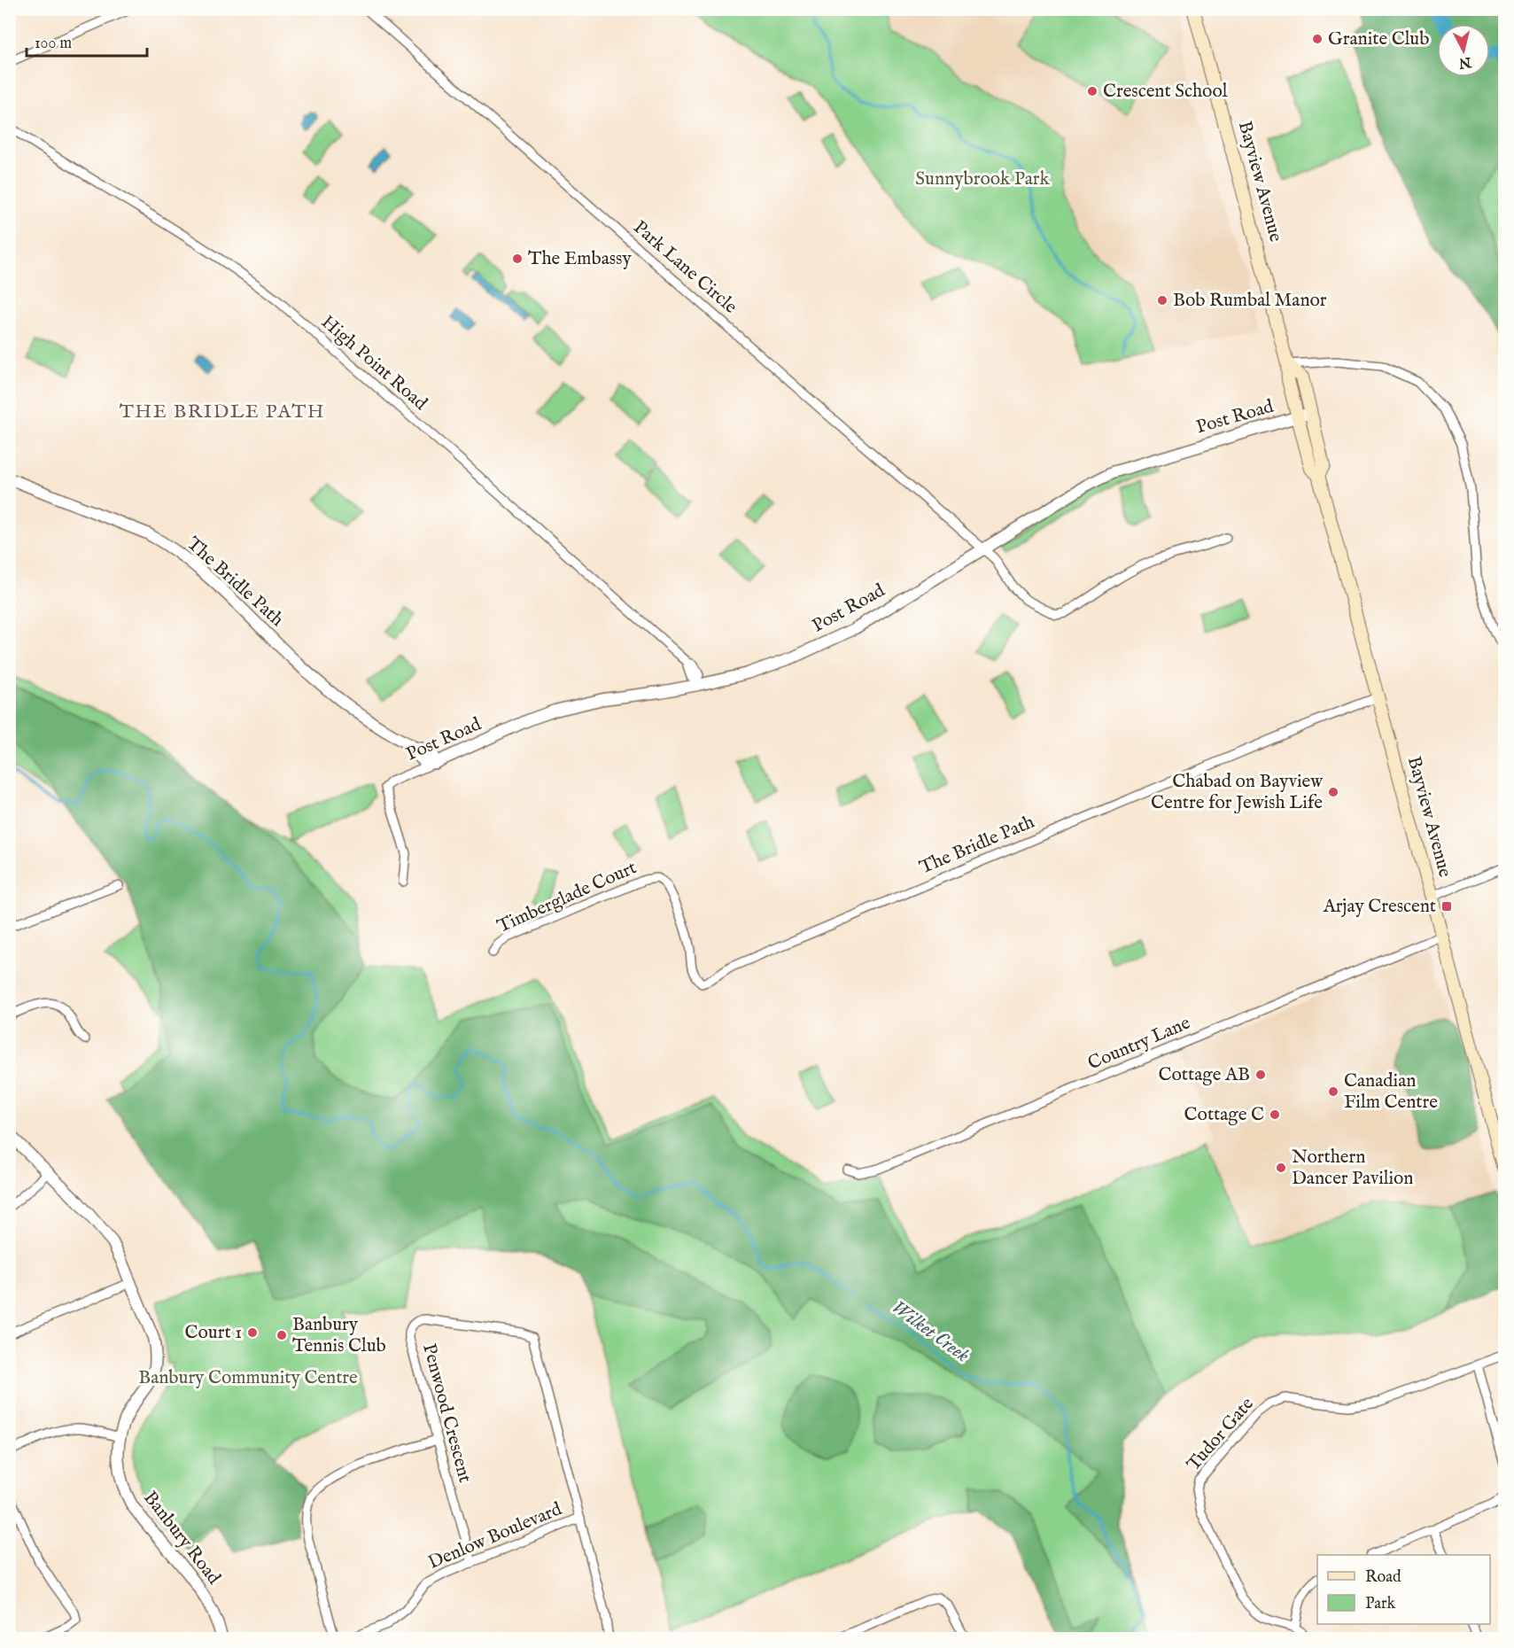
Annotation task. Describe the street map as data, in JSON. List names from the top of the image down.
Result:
{
  "streets": {
    "main road": ["Bayview Avenue"],
    "street": [
      "Park Lane Circle",
      "High Point Road",
      "Post Road",
      "The Bridle Path",
      "Timberglade Court",
      "Country Lane",
      "Penwood Crescent",
      "Tudor Gate",
      "Denlow Boulevard",
      "Banbury Road"
    ]
  },
  "crossings": [
    ["Bayview Avenue", "Post Road"],
    ["Bayview Avenue", "The Bridle Path"],
    ["Bayview Avenue", "Country Lane"],
    ["Park Lane Circle", "Post Road"],
    ["High Point Road", "Post Road"],
    ["Post Road", "The Bridle Path"],
    ["The Bridle Path", "Timberglade Court"],
    ["Penwood Crescent", "Denlow Boulevard"]
  ],
  "districts": ["THE BRIDLE PATH"],
  "water": ["Wilket Creek"],
  "parks": ["Sunnybrook Park", "Banbury Community Centre"],
  "places": {
    "other": [
      "Granite Club",
      "Crescent School",
      "The Embassy",
      "Bob Rumbal Manor",
      "Chabad on Bayview Centre for Jewish Life",
      "Cottage AB",
      "Canadian Film Centre",
      "Cottage C",
      "Northern Dancer Pavilion",
      "Court 1",
      "Banbury Tennis Club"
    ],
    "transit": ["Arjay Crescent"]
  },
  "legend": ["Road", "Park"],
  "scale_bar": "100 m",
  "north": "bottom"
}
